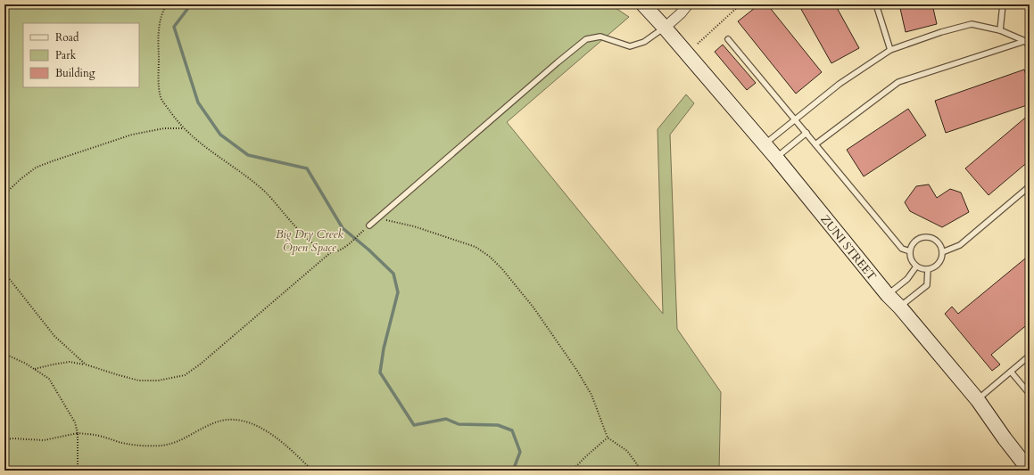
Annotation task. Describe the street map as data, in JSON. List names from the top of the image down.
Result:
{
  "streets": {
    "main road": ["ZUNI STREET"]
  },
  "parks": ["Big Dry Creek Open Space"],
  "legend": ["Road", "Park", "Building"]
}
